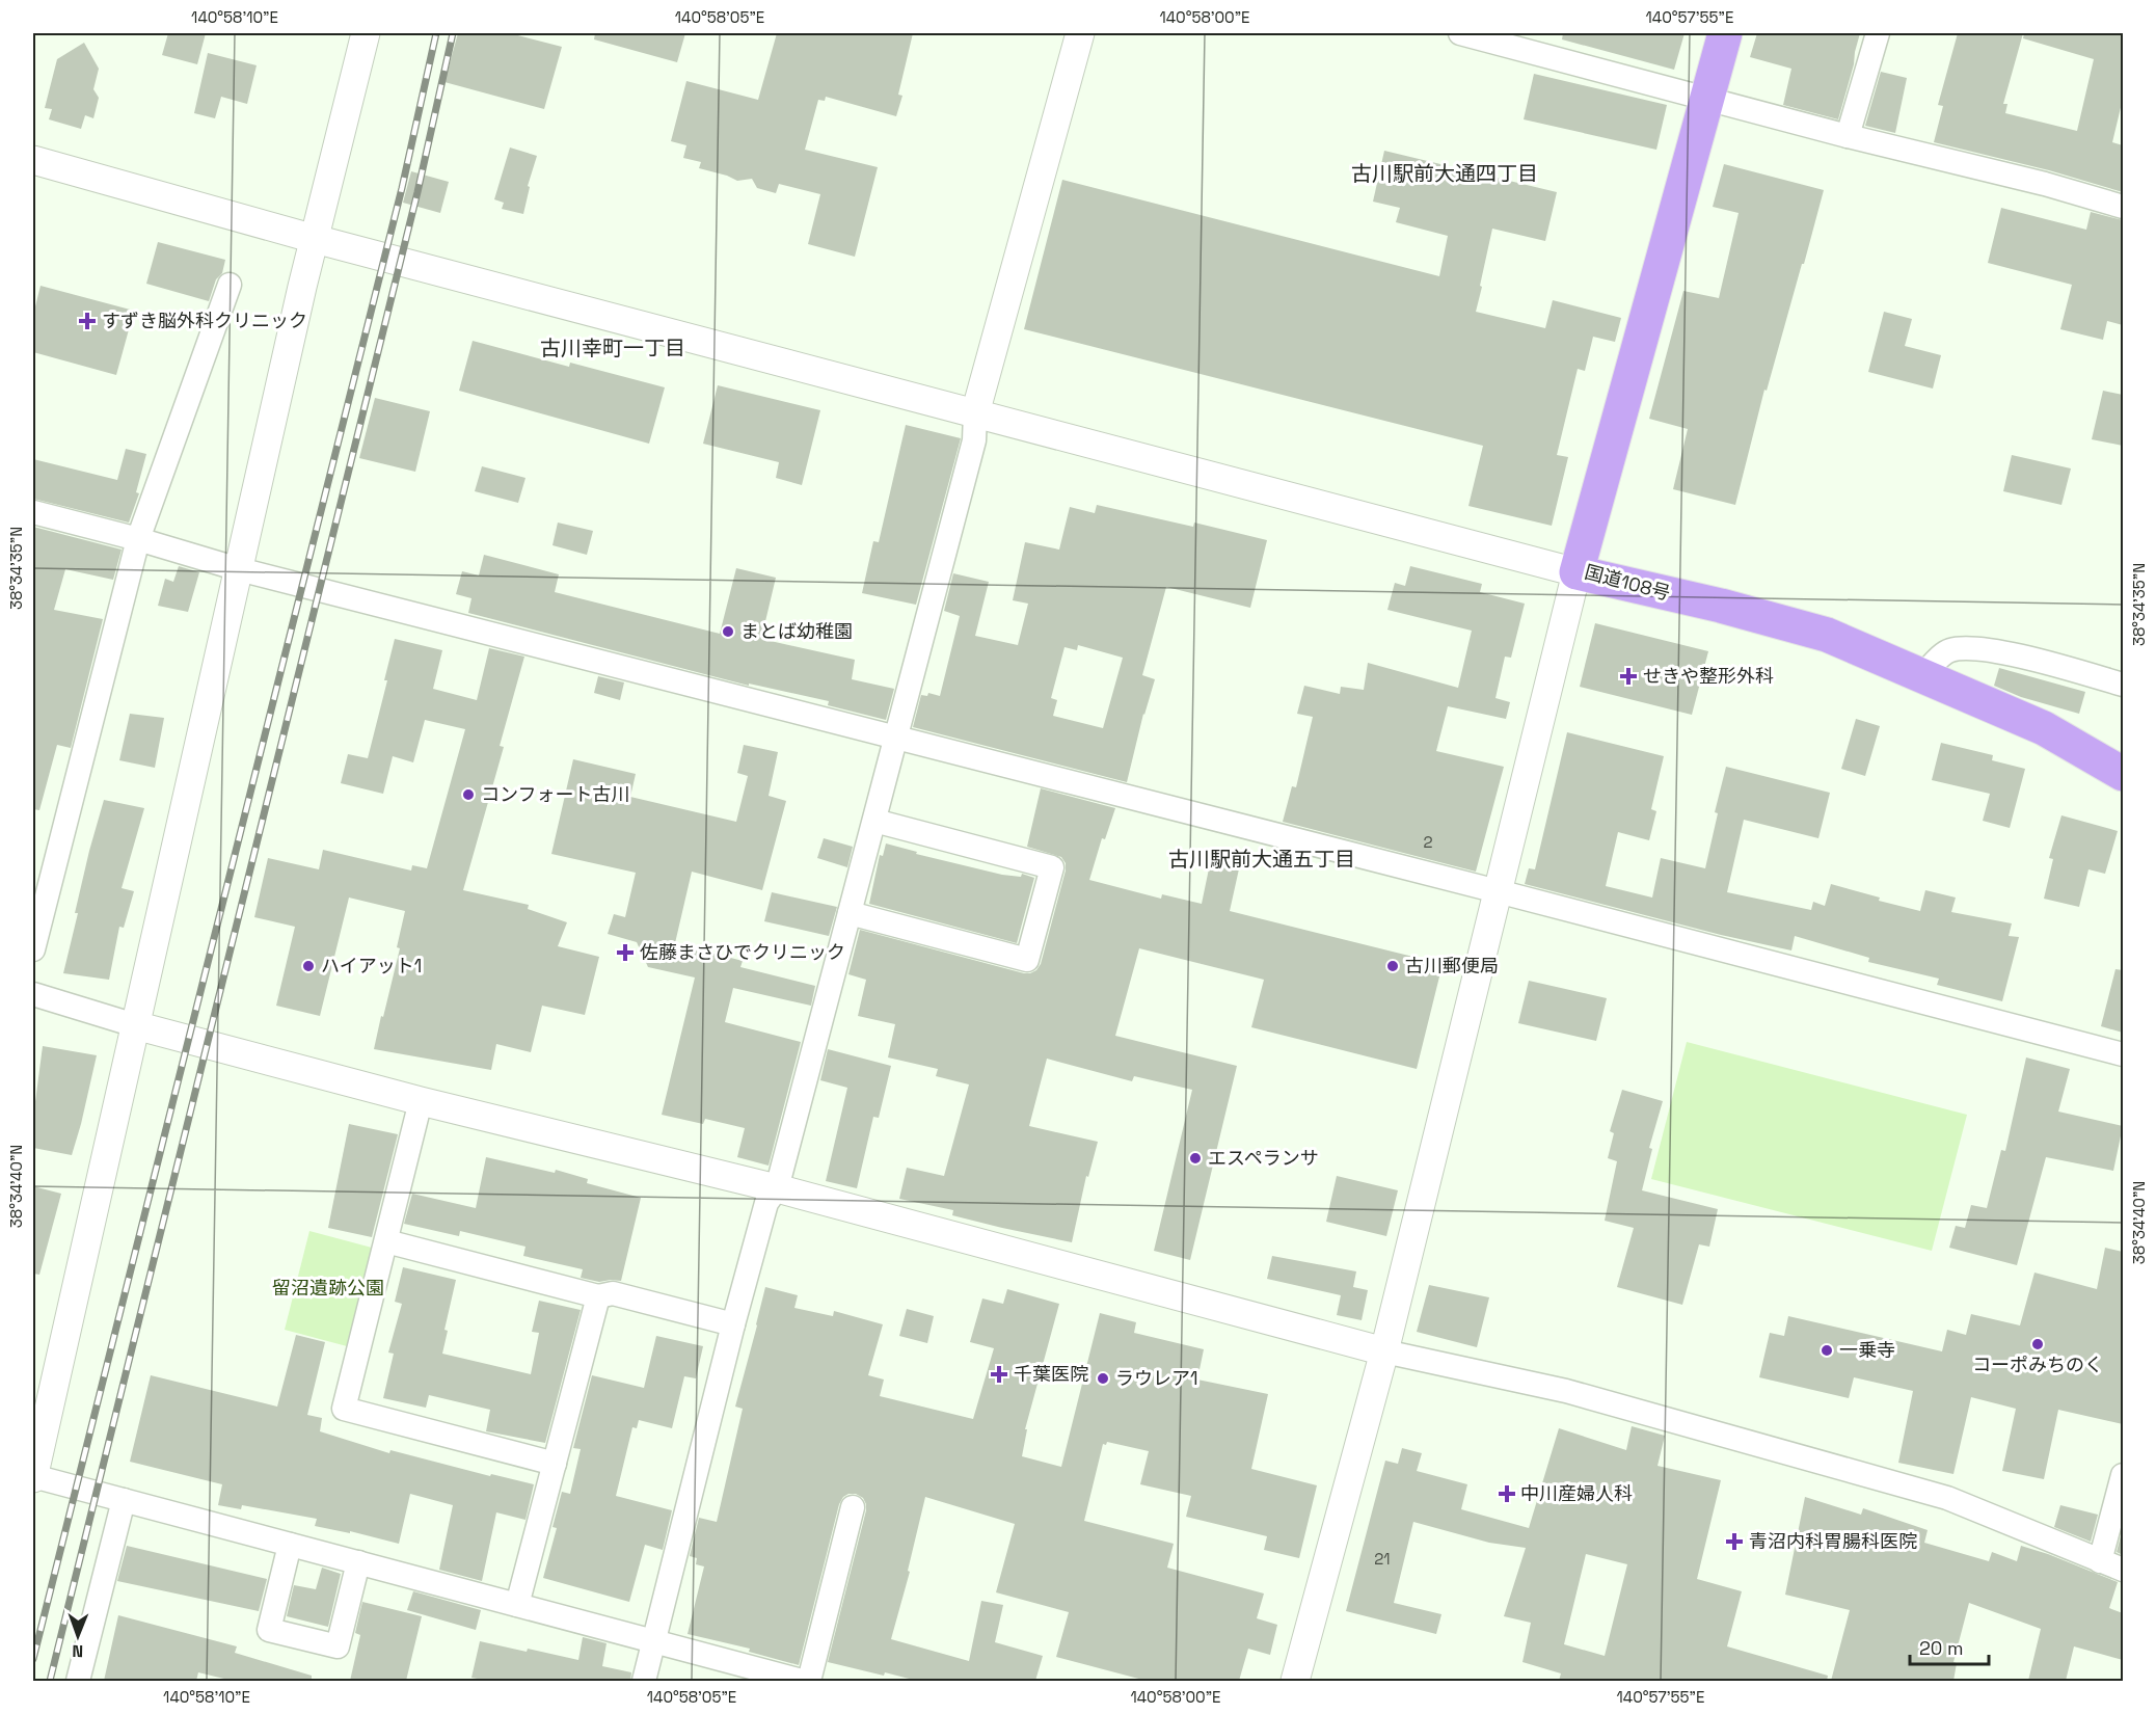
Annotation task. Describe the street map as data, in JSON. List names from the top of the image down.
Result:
{
  "streets": {
    "highway": ["国道108号"]
  },
  "districts": ["古川駅前大通四丁目", "古川幸町一丁目", "古川駅前大通五丁目"],
  "parks": ["留沼遺跡公園"],
  "places": {
    "health": [
      "すずき脳外科クリニック",
      "せきや整形外科",
      "佐藤まさひでクリニック",
      "千葉医院",
      "中川産婦人科",
      "青沼内科胃腸科医院"
    ],
    "other": [
      "まとば幼稚園",
      "コンフォート古川",
      "ハイアット1",
      "古川郵便局",
      "エスペランサ",
      "コーポみちのく",
      "一乗寺",
      "ラウレア1"
    ]
  },
  "house_numbers": ["2", "21"],
  "scale_bar": "20 m",
  "north": "bottom",
  "coordinates": [
    "140°58'10\"E",
    "140°58'05\"E",
    "140°58'00\"E",
    "140°57'55\"E",
    "38°34'35\"N",
    "38°34'40\"N"
  ]
}
